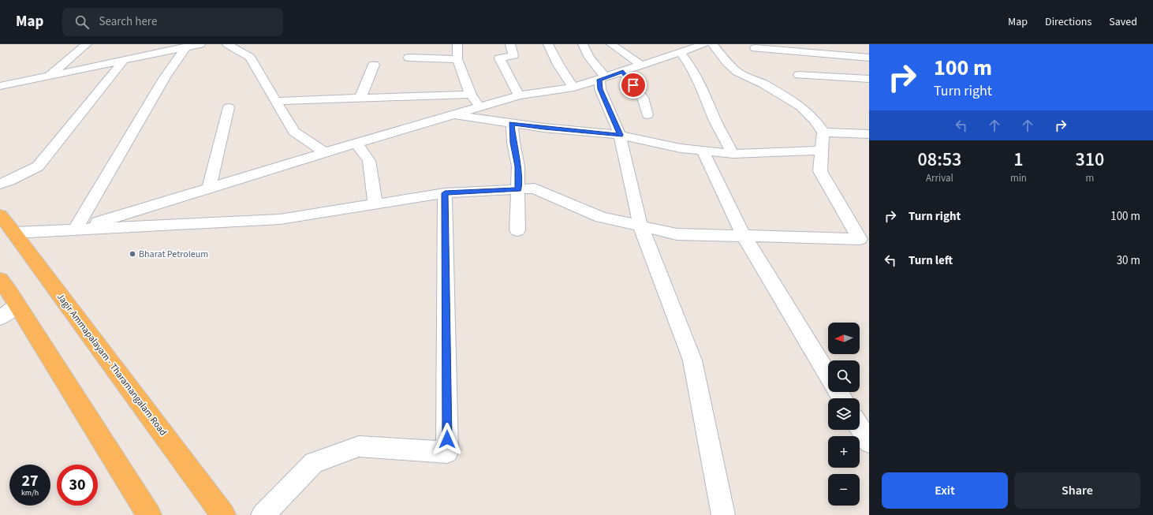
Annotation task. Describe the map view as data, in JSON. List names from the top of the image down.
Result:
{
  "streets": {
    "main road": ["Jagir Ammapalayam - Tharamangalam Road"]
  },
  "places": ["Bharat Petroleum"],
  "north": "left",
  "page": {
    "header": "Map",
    "search": "Search here",
    "nav": ["Map", "Directions", "Saved"],
    "turn": ["100 m", "Turn right"],
    "eta": [
      "08:53",
      "Arrival",
      "1",
      "min",
      "310",
      "m"
    ],
    "list": [
      {
        "name": "Turn right",
        "value": "100 m"
      },
      {
        "name": "Turn left",
        "value": "30 m"
      }
    ],
    "map_buttons": ["+", "−"],
    "speed": "27 km/h",
    "limit": "30",
    "buttons": ["Exit", "Share"]
  }
}
